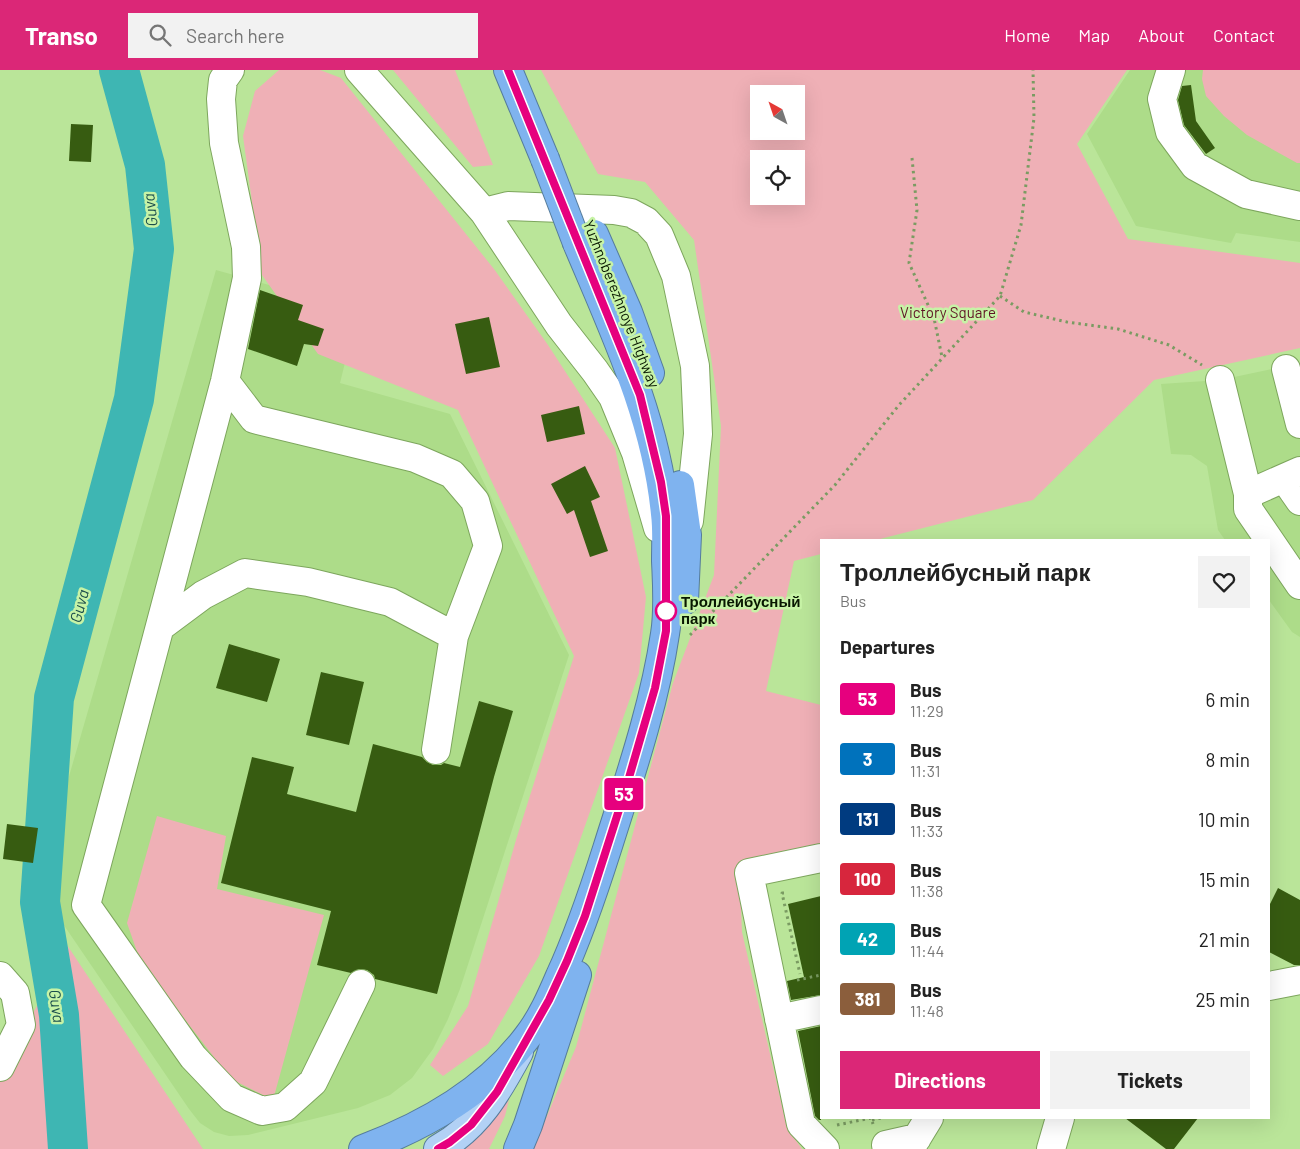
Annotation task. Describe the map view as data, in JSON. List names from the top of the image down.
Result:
{
  "streets": {
    "highway": ["Yuzhnoberezhnoye Highway"]
  },
  "water": ["Guva"],
  "parks": ["Victory Square"],
  "places": ["Троллейбусный парк"],
  "lines": ["bus line 53"],
  "north": "top left",
  "page": {
    "header": "Transo",
    "search": "Search here",
    "nav": [
      "Home",
      "Map",
      "About",
      "Contact"
    ],
    "on_map": "53",
    "heading": [
      ["Троллейбусный парк", "Bus"],
      "Departures"
    ],
    "list": [
      {
        "mark": "53",
        "name": "Bus",
        "note": "11:29",
        "value": "6 min"
      },
      {
        "mark": "3",
        "name": "Bus",
        "note": "11:31",
        "value": "8 min"
      },
      {
        "mark": "131",
        "name": "Bus",
        "note": "11:33",
        "value": "10 min"
      },
      {
        "mark": "100",
        "name": "Bus",
        "note": "11:38",
        "value": "15 min"
      },
      {
        "mark": "42",
        "name": "Bus",
        "note": "11:44",
        "value": "21 min"
      },
      {
        "mark": "381",
        "name": "Bus",
        "note": "11:48",
        "value": "25 min"
      }
    ],
    "buttons": ["Directions", "Tickets"]
  }
}
